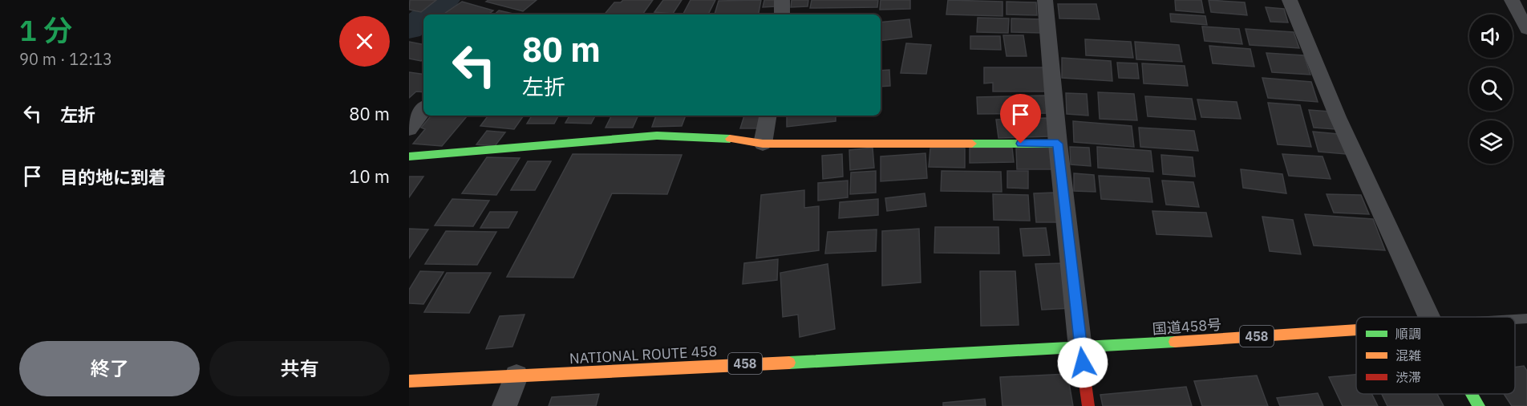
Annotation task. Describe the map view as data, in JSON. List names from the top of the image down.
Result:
{
  "streets": {
    "main road": ["国道458号", "458", "NATIONAL ROUTE 458"]
  },
  "crossings": [
    ["国道458号", "NATIONAL ROUTE 458"]
  ],
  "legend": ["順調", "混雑", "渋滞"],
  "page": {
    "heading": ["1 分", "90 m · 12:13"],
    "turn": ["80 m", "左折"],
    "list": [
      {
        "name": "左折",
        "value": "80 m"
      },
      {
        "name": "目的地に到着",
        "value": "10 m"
      }
    ],
    "buttons": ["終了", "共有"]
  }
}
